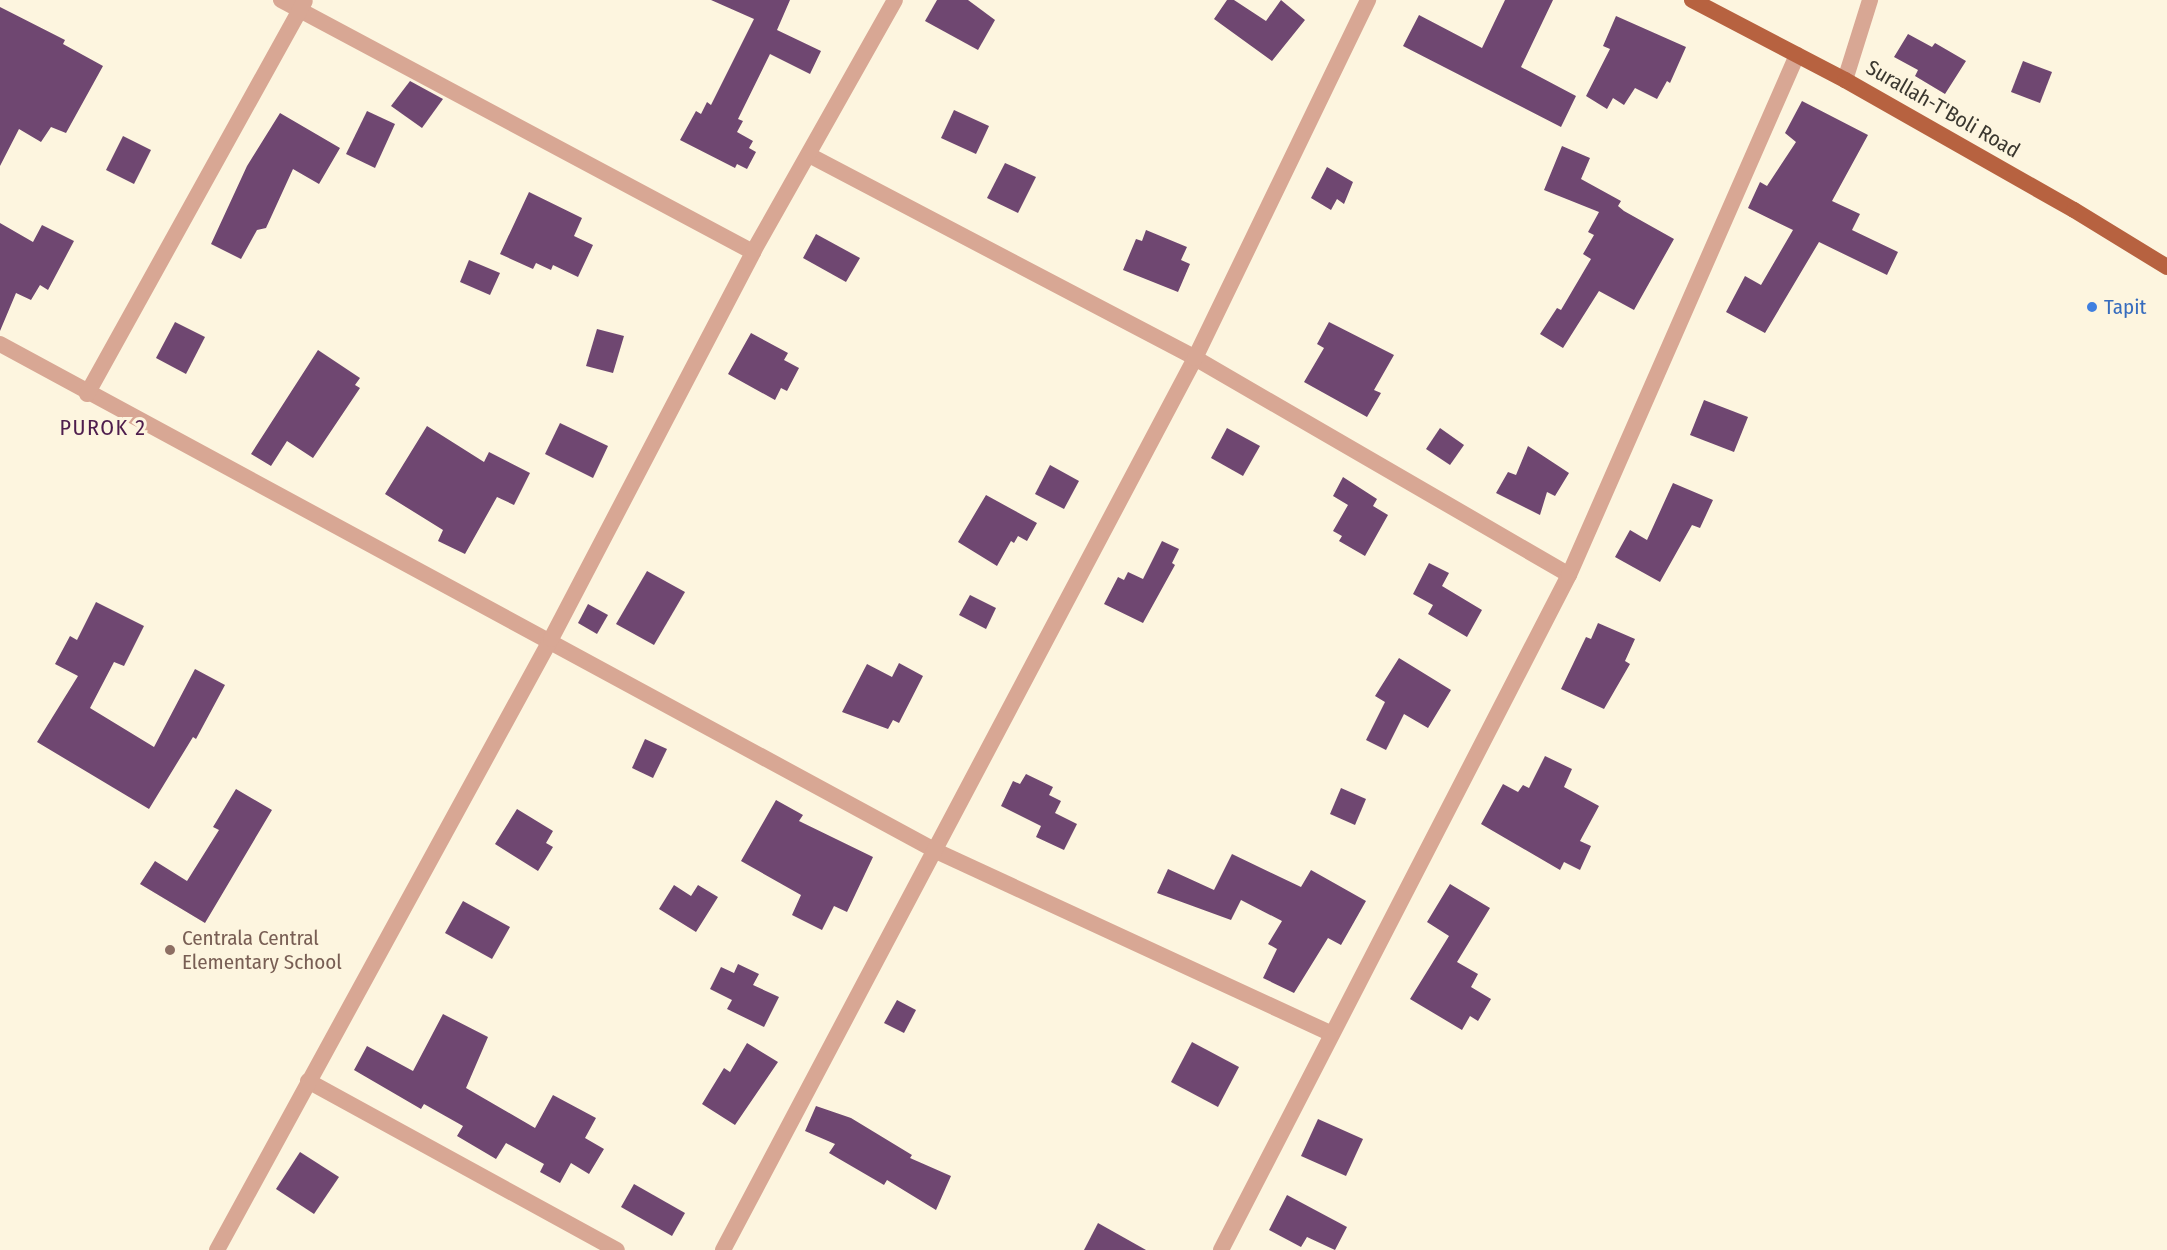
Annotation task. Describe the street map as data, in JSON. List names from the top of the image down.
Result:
{
  "streets": {
    "main road": ["Surallah-T'Boli Road"]
  },
  "districts": ["PUROK 2"],
  "places": ["Tapit", "Centrala Central Elementary School"]
}
